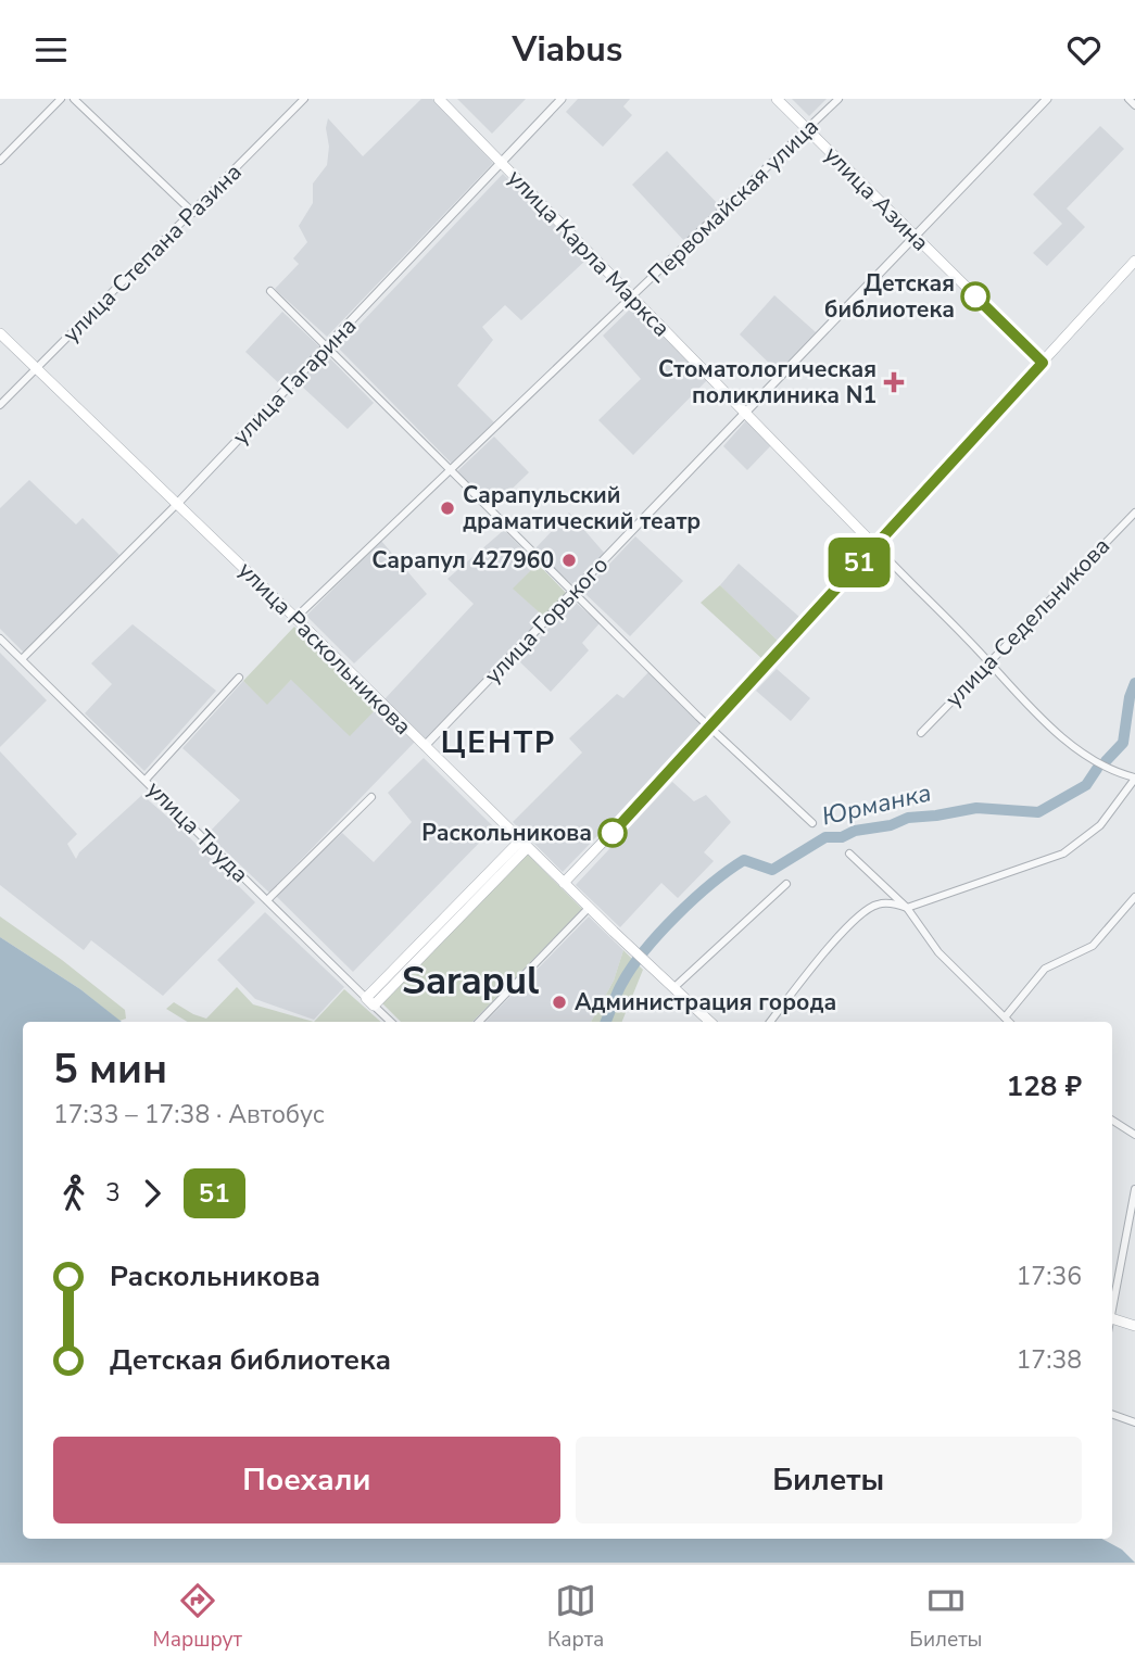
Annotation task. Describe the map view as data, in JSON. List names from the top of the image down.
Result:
{
  "streets": {
    "main road": ["улица Азина", "улица Карла Маркса", "улица Раскольникова"],
    "street": [
      "Первомайская улица",
      "улица Степана Разина",
      "улица Гагарина",
      "улица Горького",
      "улица Седельникова",
      "улица Труда"
    ]
  },
  "crossings": [
    ["улица Азина", "Первомайская улица"],
    ["улица Азина", "улица Горького"],
    ["Первомайская улица", "улица Карла Маркса"],
    ["Первомайская улица", "улица Раскольникова"],
    ["улица Степана Разина", "улица Раскольникова"],
    ["улица Карла Маркса", "улица Гагарина"],
    ["улица Карла Маркса", "улица Горького"],
    ["улица Карла Маркса", "улица Седельникова"],
    ["улица Гагарина", "улица Раскольникова"],
    ["улица Гагарина", "улица Труда"],
    ["улица Горького", "улица Раскольникова"]
  ],
  "districts": ["ЦЕНТР", "Sarapul"],
  "water": ["Юрманка"],
  "places": {
    "other": [
      "Детская библиотека",
      "Сарапульский драматический театр",
      "Сарапул 427960",
      "Раскольникова",
      "Администрация города"
    ],
    "health": ["Стоматологическая поликлиника N1"]
  },
  "lines": ["bus line 51"],
  "page": {
    "header": "Viabus",
    "on_map": "51",
    "heading": ["5 мин", "17:33 – 17:38 · Автобус", "128 ₽"],
    "legs": ["3", "51"],
    "list": [
      {
        "name": "Раскольникова",
        "value": "17:36"
      },
      {
        "name": "Детская библиотека",
        "value": "17:38"
      }
    ],
    "buttons": ["Поехали", "Билеты"],
    "tabs": ["Маршрут", "Карта", "Билеты"]
  }
}
